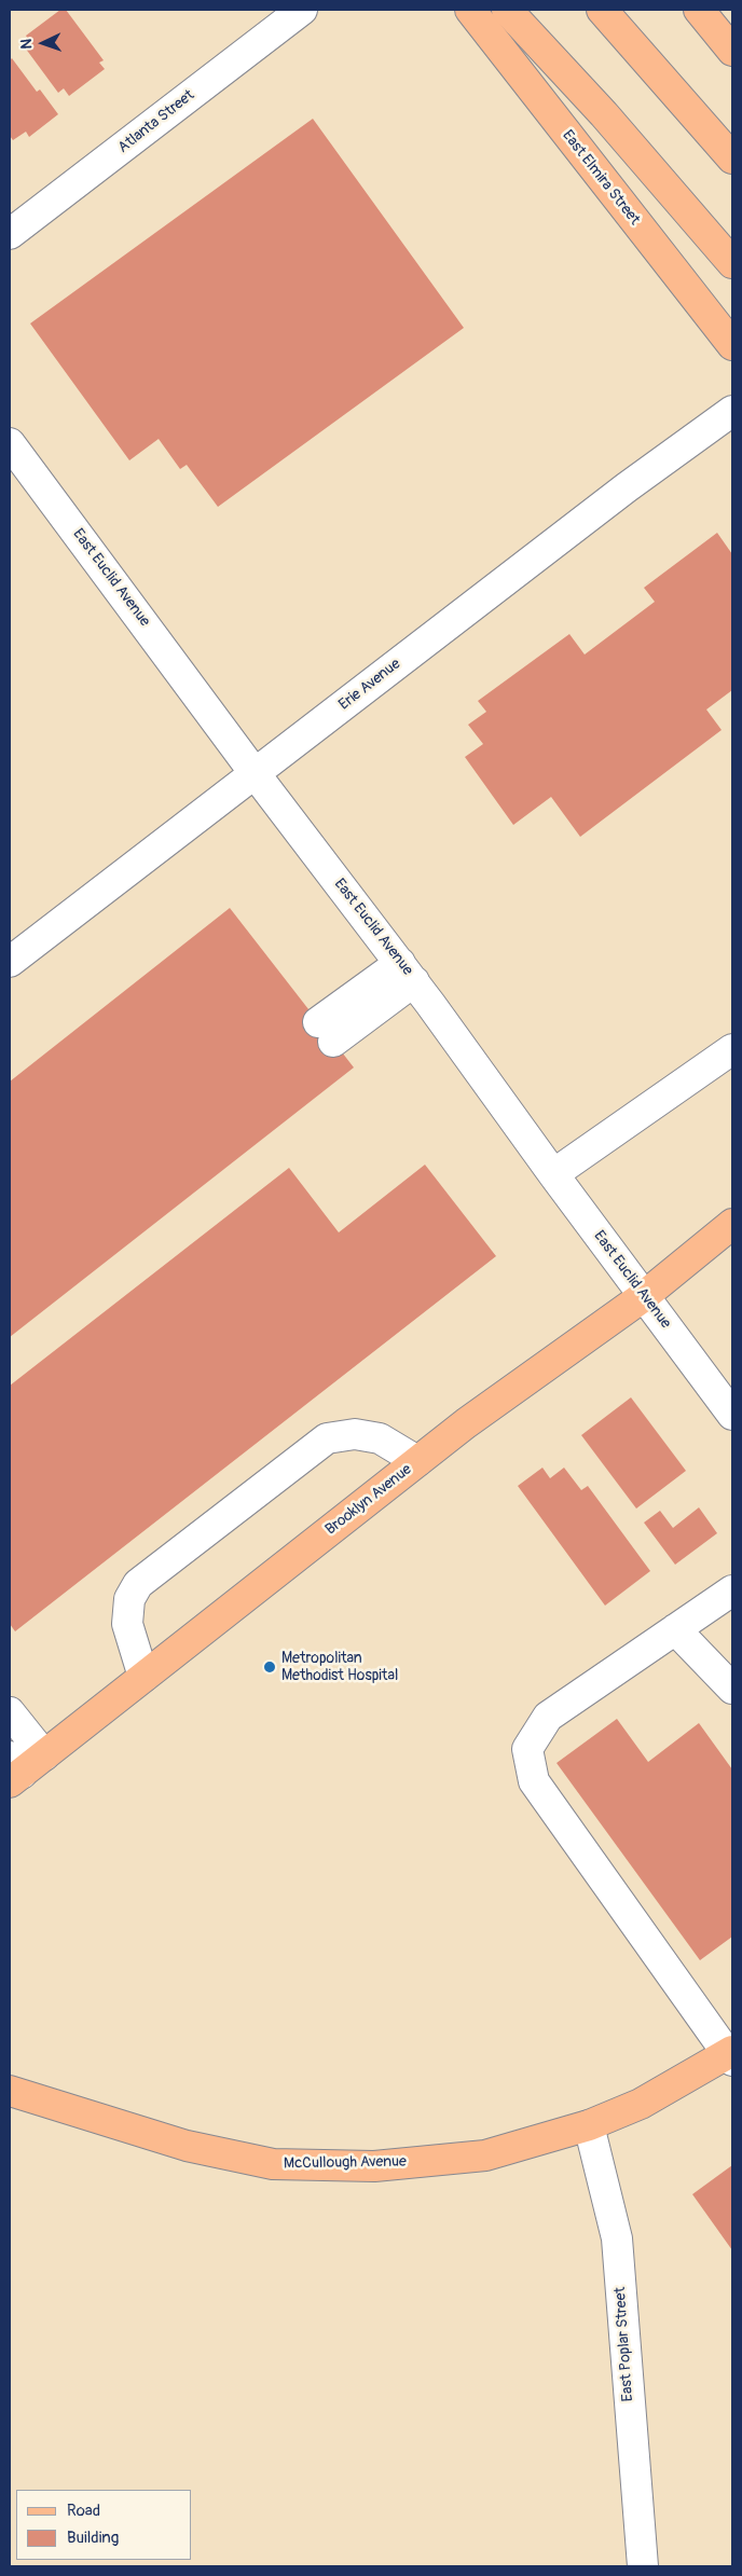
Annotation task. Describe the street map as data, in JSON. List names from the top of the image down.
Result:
{
  "streets": {
    "main road": ["East Elmira Street", "Brooklyn Avenue", "McCullough Avenue"],
    "street": [
      "Atlanta Street",
      "East Euclid Avenue",
      "Erie Avenue",
      "East Poplar Street"
    ]
  },
  "crossings": [
    ["East Euclid Avenue", "Erie Avenue"],
    ["East Euclid Avenue", "Brooklyn Avenue"],
    ["McCullough Avenue", "East Poplar Street"]
  ],
  "places": ["Metropolitan Methodist Hospital"],
  "legend": ["Road", "Building"],
  "north": "left"
}
